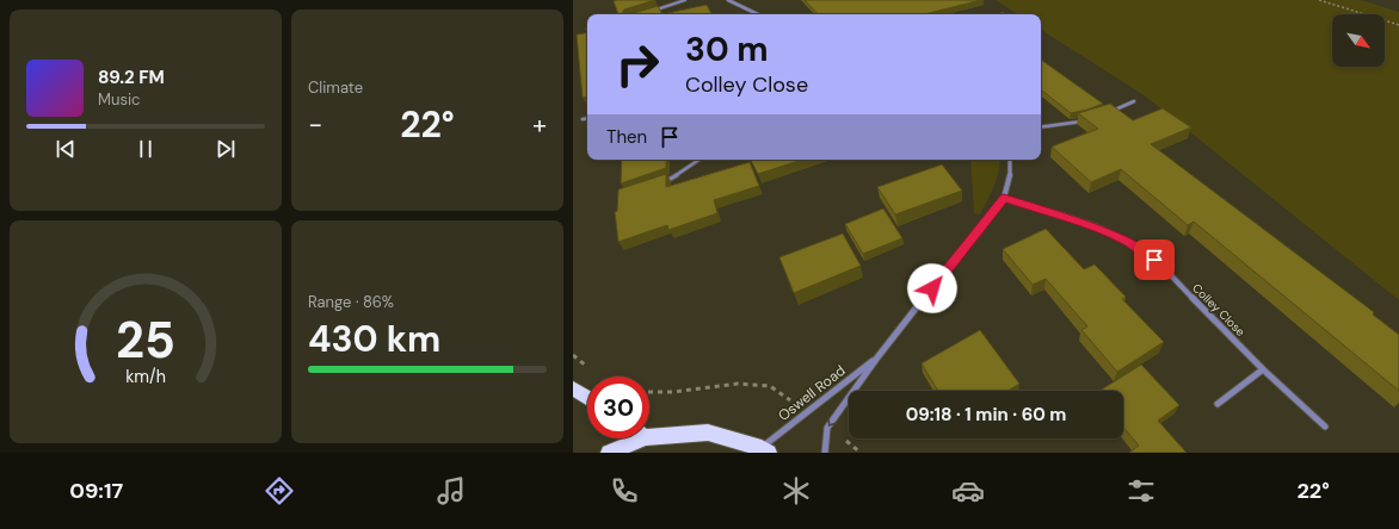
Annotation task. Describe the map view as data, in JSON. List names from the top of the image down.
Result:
{
  "streets": {
    "street": ["Colley Close", "Oswell Road"]
  },
  "crossings": [
    ["Colley Close", "Oswell Road"]
  ],
  "north": "bottom right",
  "page": {
    "tile": [
      "Climate",
      ["Range · 86%", "430 km"]
    ],
    "turn": ["30 m", "Colley Close"],
    "song": ["89.2 FM", "Music"],
    "heat": ["−", "22°", "+"],
    "then": "Then",
    "limit": "30",
    "trip": "09:18 · 1 min · 60 m",
    "tabs": ["09:17", "22°"],
    "gauge": ["25", "km/h"]
  }
}
